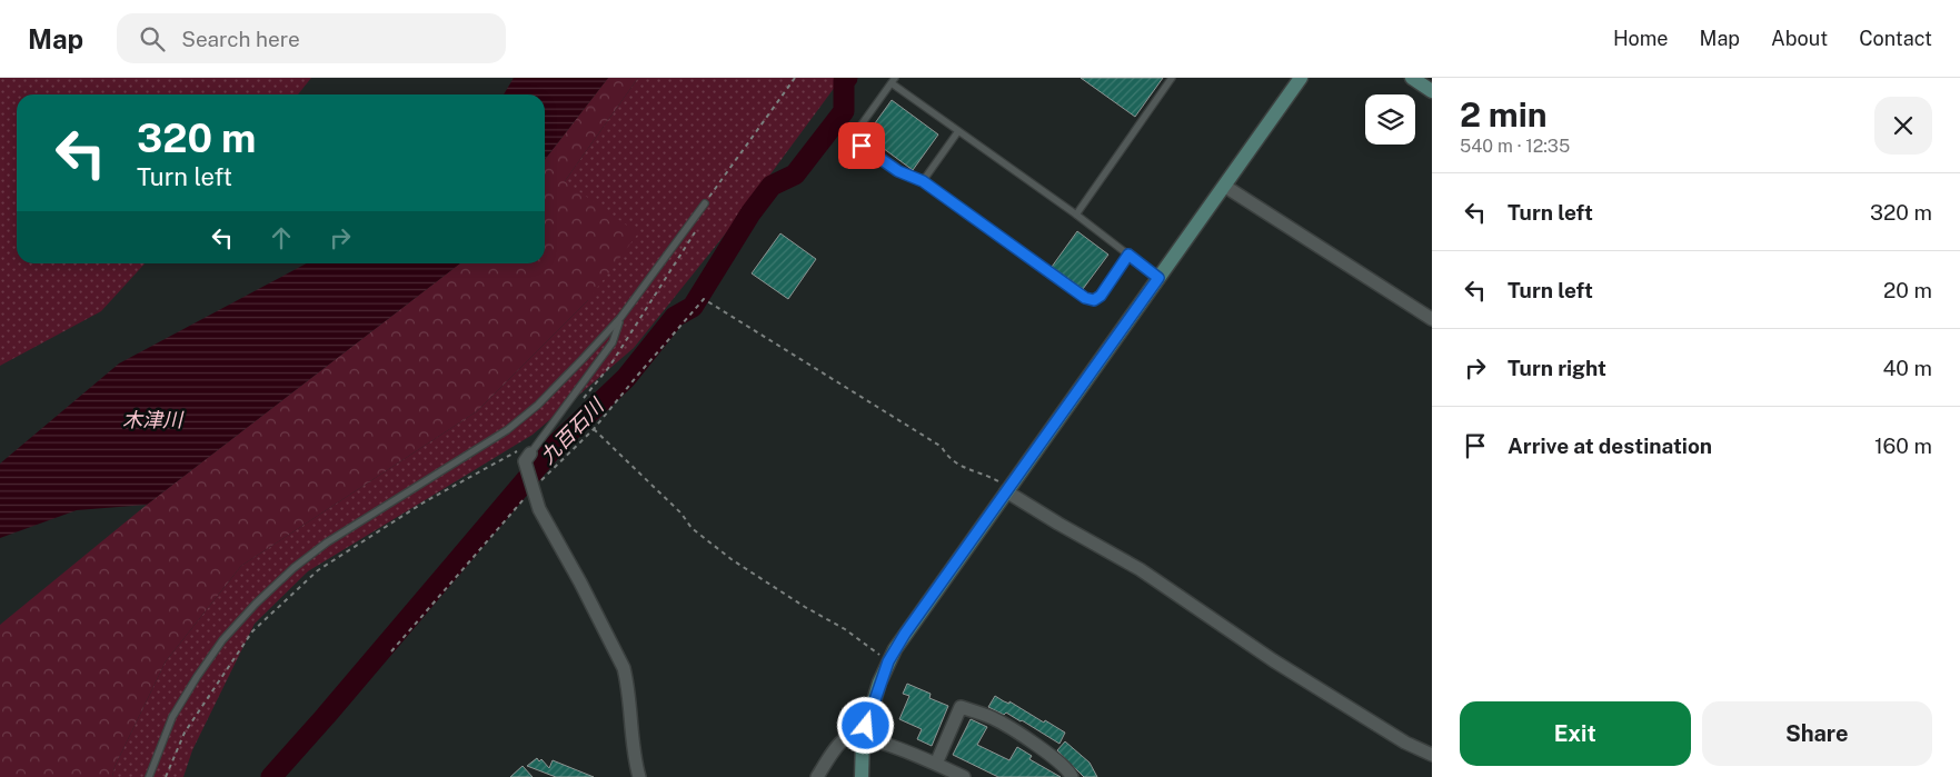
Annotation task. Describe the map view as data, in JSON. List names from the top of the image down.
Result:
{
  "water": ["木津川", "九百石川"],
  "page": {
    "header": "Map",
    "search": "Search here",
    "nav": [
      "Home",
      "Map",
      "About",
      "Contact"
    ],
    "heading": ["2 min", "540 m · 12:35"],
    "turn": ["320 m", "Turn left"],
    "list": [
      {
        "name": "Turn left",
        "value": "320 m"
      },
      {
        "name": "Turn left",
        "value": "20 m"
      },
      {
        "name": "Turn right",
        "value": "40 m"
      },
      {
        "name": "Arrive at destination",
        "value": "160 m"
      }
    ],
    "buttons": ["Exit", "Share"]
  }
}
